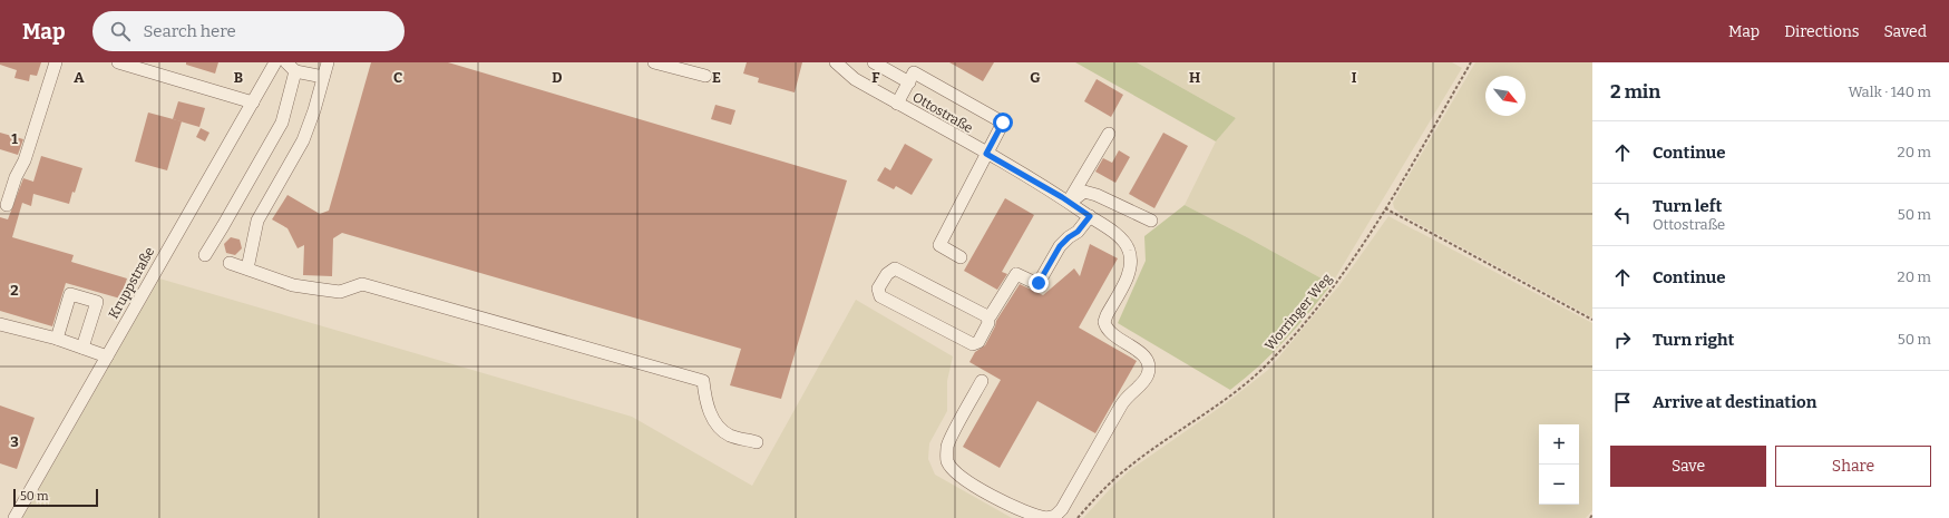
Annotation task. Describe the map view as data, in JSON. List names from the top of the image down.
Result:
{
  "streets": {
    "street": ["Ottostraße", "Kruppstraße"],
    "path": ["Worringer Weg"]
  },
  "scale_bar": "50 m",
  "north": "bottom right",
  "page": {
    "header": "Map",
    "search": "Search here",
    "nav": ["Map", "Directions", "Saved"],
    "heading": ["2 min", "Walk · 140 m"],
    "list": [
      ["Continue", "20 m"],
      ["Turn left", "Ottostraße", "50 m"],
      ["Continue", "20 m"],
      ["Turn right", "50 m"],
      "Arrive at destination"
    ],
    "map_buttons": ["+", "−"],
    "buttons": ["Save", "Share"],
    "scale": "50 m"
  },
  "grid": {
    "columns": [
      "A",
      "B",
      "C",
      "D",
      "E",
      "F",
      "G",
      "H",
      "I"
    ],
    "rows": ["1", "2", "3"]
  }
}
